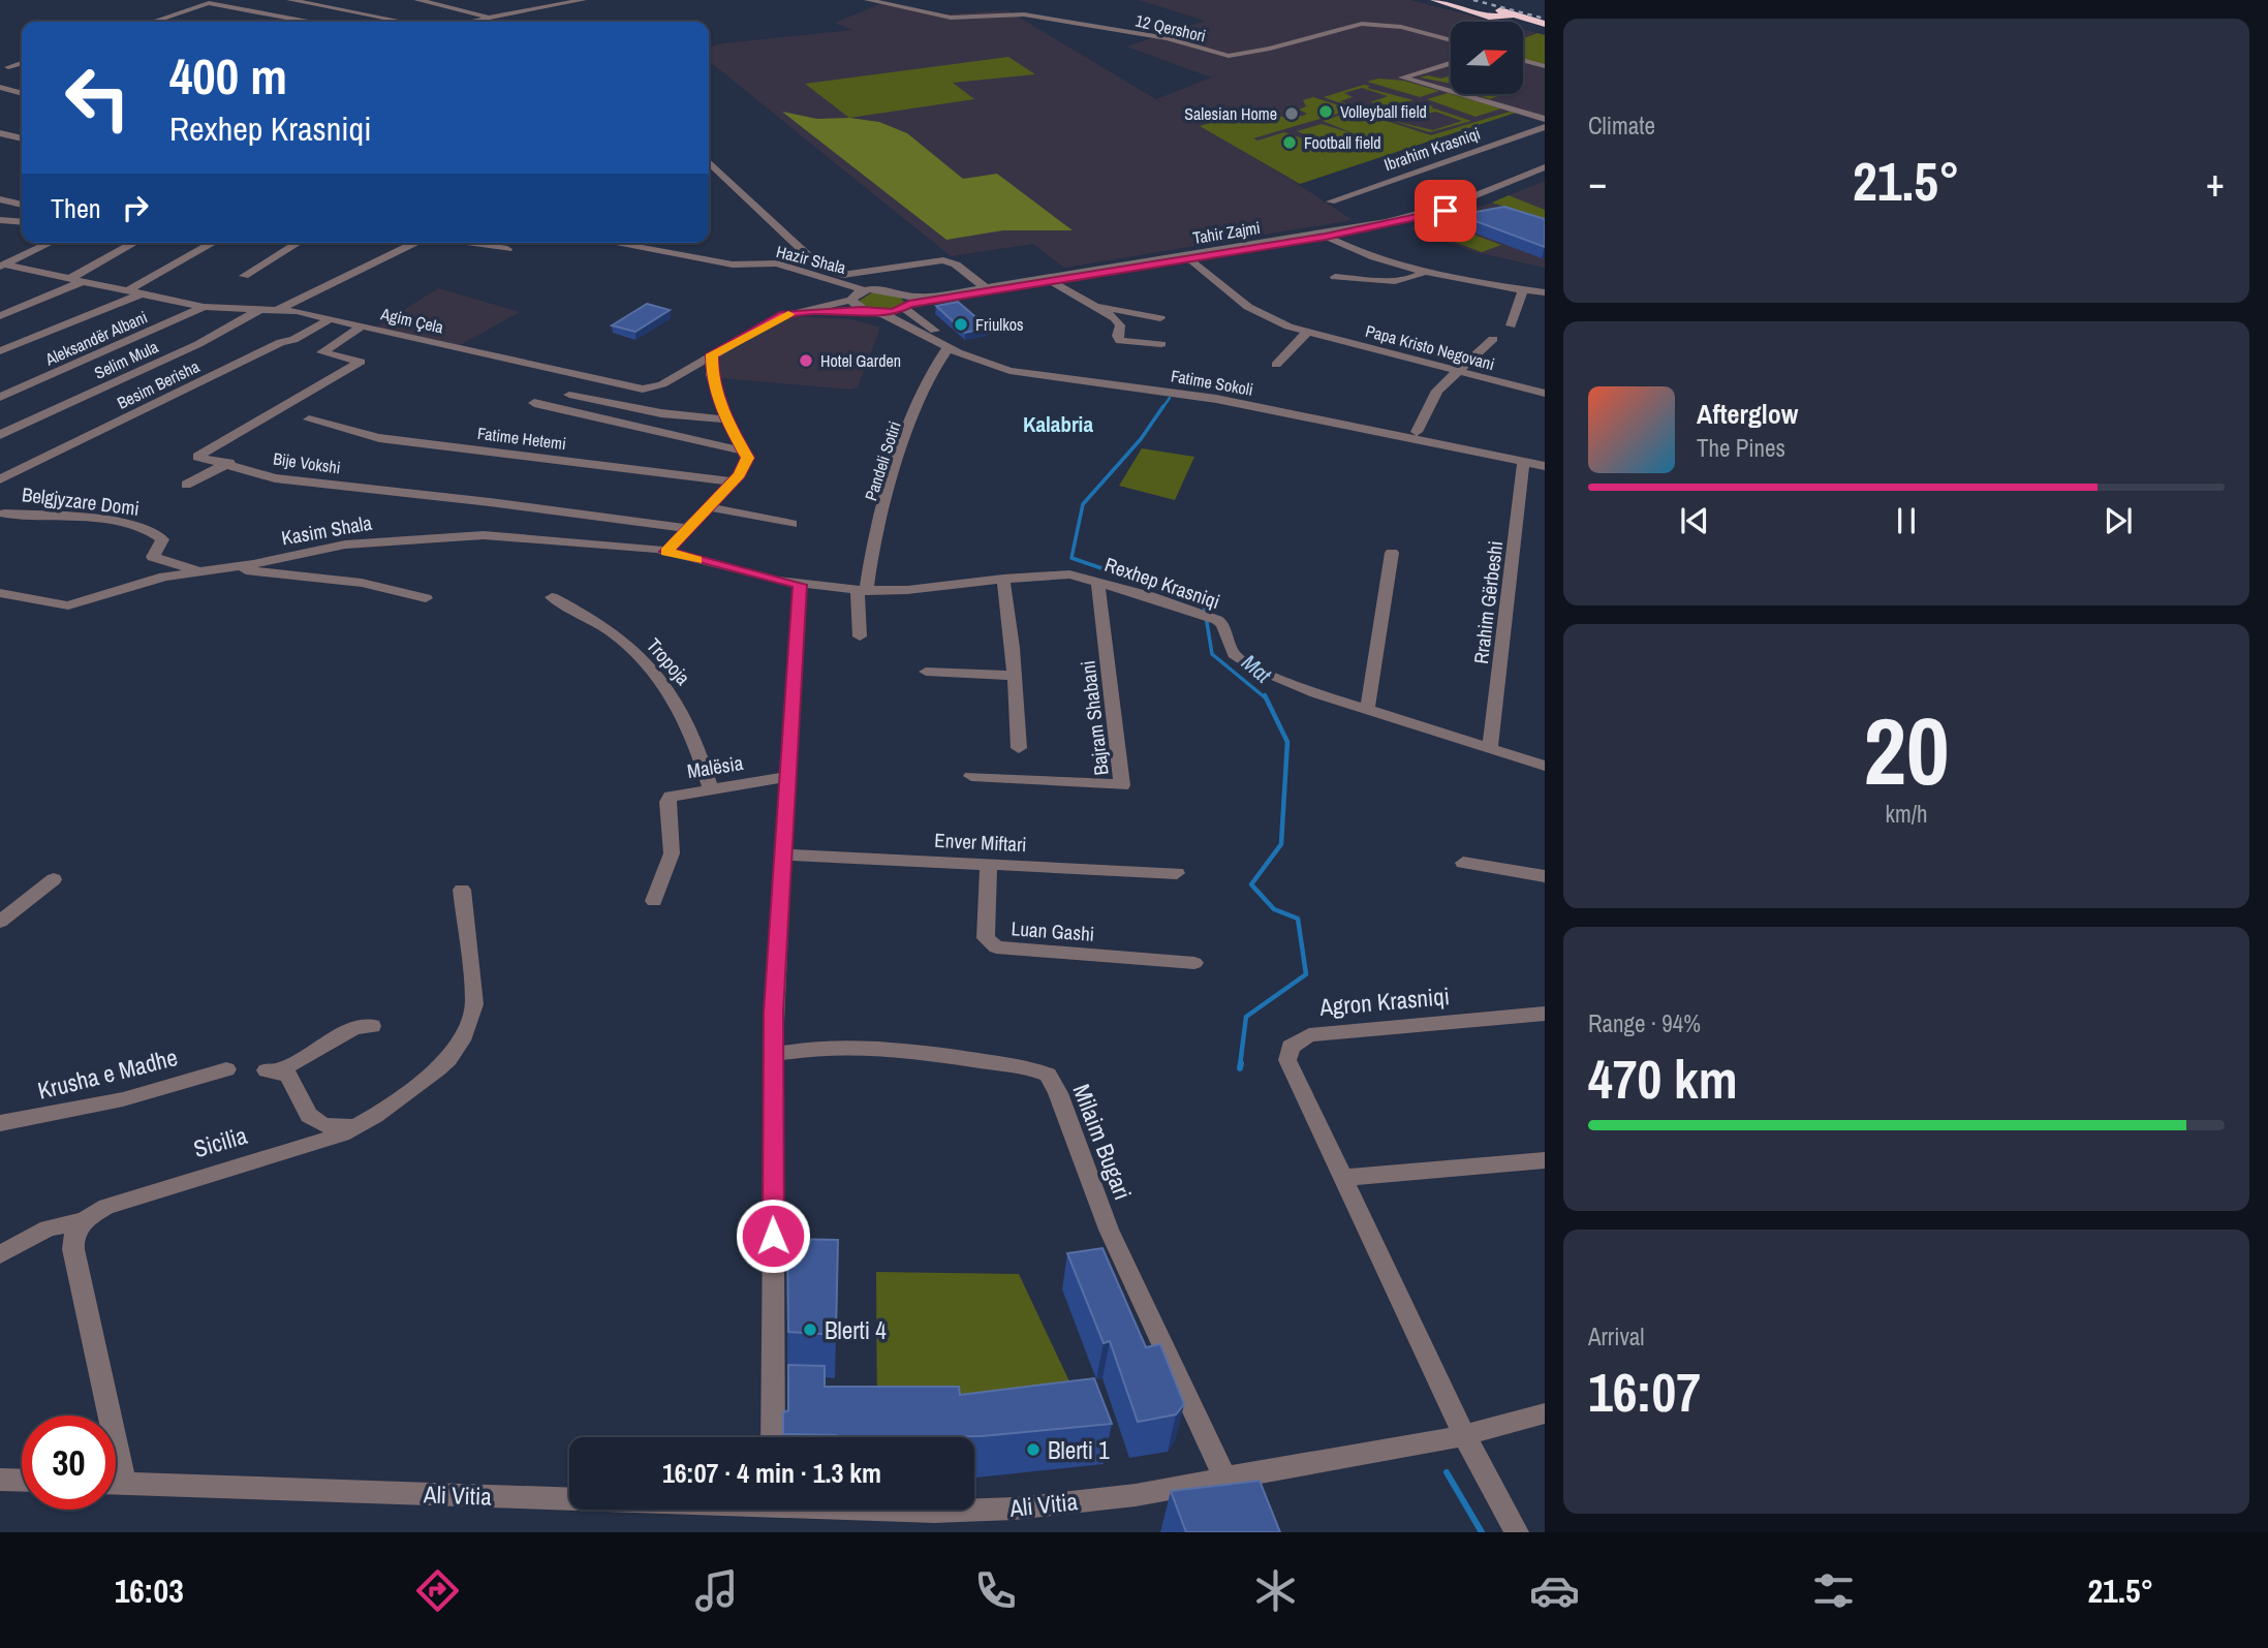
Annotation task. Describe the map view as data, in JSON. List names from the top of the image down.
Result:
{
  "streets": {
    "street": [
      "12 Qershori",
      "Ibrahim Krasniqi",
      "Tahir Zajmi",
      "Hazir Shala",
      "Agim Çela",
      "Aleksandër Albani",
      "Papa Kristo Negovani",
      "Selim Mula",
      "Fatime Sokoli",
      "Besim Berisha",
      "Fatime Hetemi",
      "Pandeli Sotiri",
      "Bije Vokshi",
      "Belgjyzare Domi",
      "Kasim Shala",
      "Rexhep Krasniqi",
      "Rrahim Gërbeshi",
      "Tropoja",
      "Bajram Shabani",
      "Malësia",
      "Enver Miftari",
      "Luan Gashi",
      "Agron Krasniqi",
      "Krusha e Madhe",
      "Sicilia",
      "Milaim Bugari",
      "Ali Vitia"
    ]
  },
  "crossings": [
    ["Tahir Zajmi", "Papa Kristo Negovani"],
    ["Tahir Zajmi", "Fatime Sokoli"],
    ["Agim Çela", "Aleksandër Albani"],
    ["Agim Çela", "Selim Mula"],
    ["Agim Çela", "Fatime Sokoli"],
    ["Agim Çela", "Besim Berisha"],
    ["Agim Çela", "Bije Vokshi"],
    ["Fatime Sokoli", "Pandeli Sotiri"],
    ["Fatime Sokoli", "Rrahim Gërbeshi"],
    ["Pandeli Sotiri", "Rexhep Krasniqi"],
    ["Belgjyzare Domi", "Kasim Shala"],
    ["Kasim Shala", "Rexhep Krasniqi"],
    ["Rexhep Krasniqi", "Rrahim Gërbeshi"],
    ["Rexhep Krasniqi", "Bajram Shabani"],
    ["Tropoja", "Malësia"],
    ["Enver Miftari", "Luan Gashi"],
    ["Agron Krasniqi", "Ali Vitia"],
    ["Milaim Bugari", "Ali Vitia"]
  ],
  "districts": ["Kalabria"],
  "water": ["Mat"],
  "places": [
    "Volleyball field",
    "Salesian Home",
    "Football field",
    "Friulkos",
    "Hotel Garden",
    "Blerti 4",
    "Blerti 1"
  ],
  "north": "right",
  "page": {
    "tile": [
      "Climate",
      ["20", "km/h"],
      ["Range · 94%", "470 km"],
      ["Arrival", "16:07"]
    ],
    "turn": ["400 m", "Rexhep Krasniqi"],
    "heat": ["−", "21.5°", "+"],
    "then": "Then",
    "song": ["Afterglow", "The Pines"],
    "limit": "30",
    "trip": "16:07 · 4 min · 1.3 km",
    "tabs": ["16:03", "21.5°"]
  }
}
